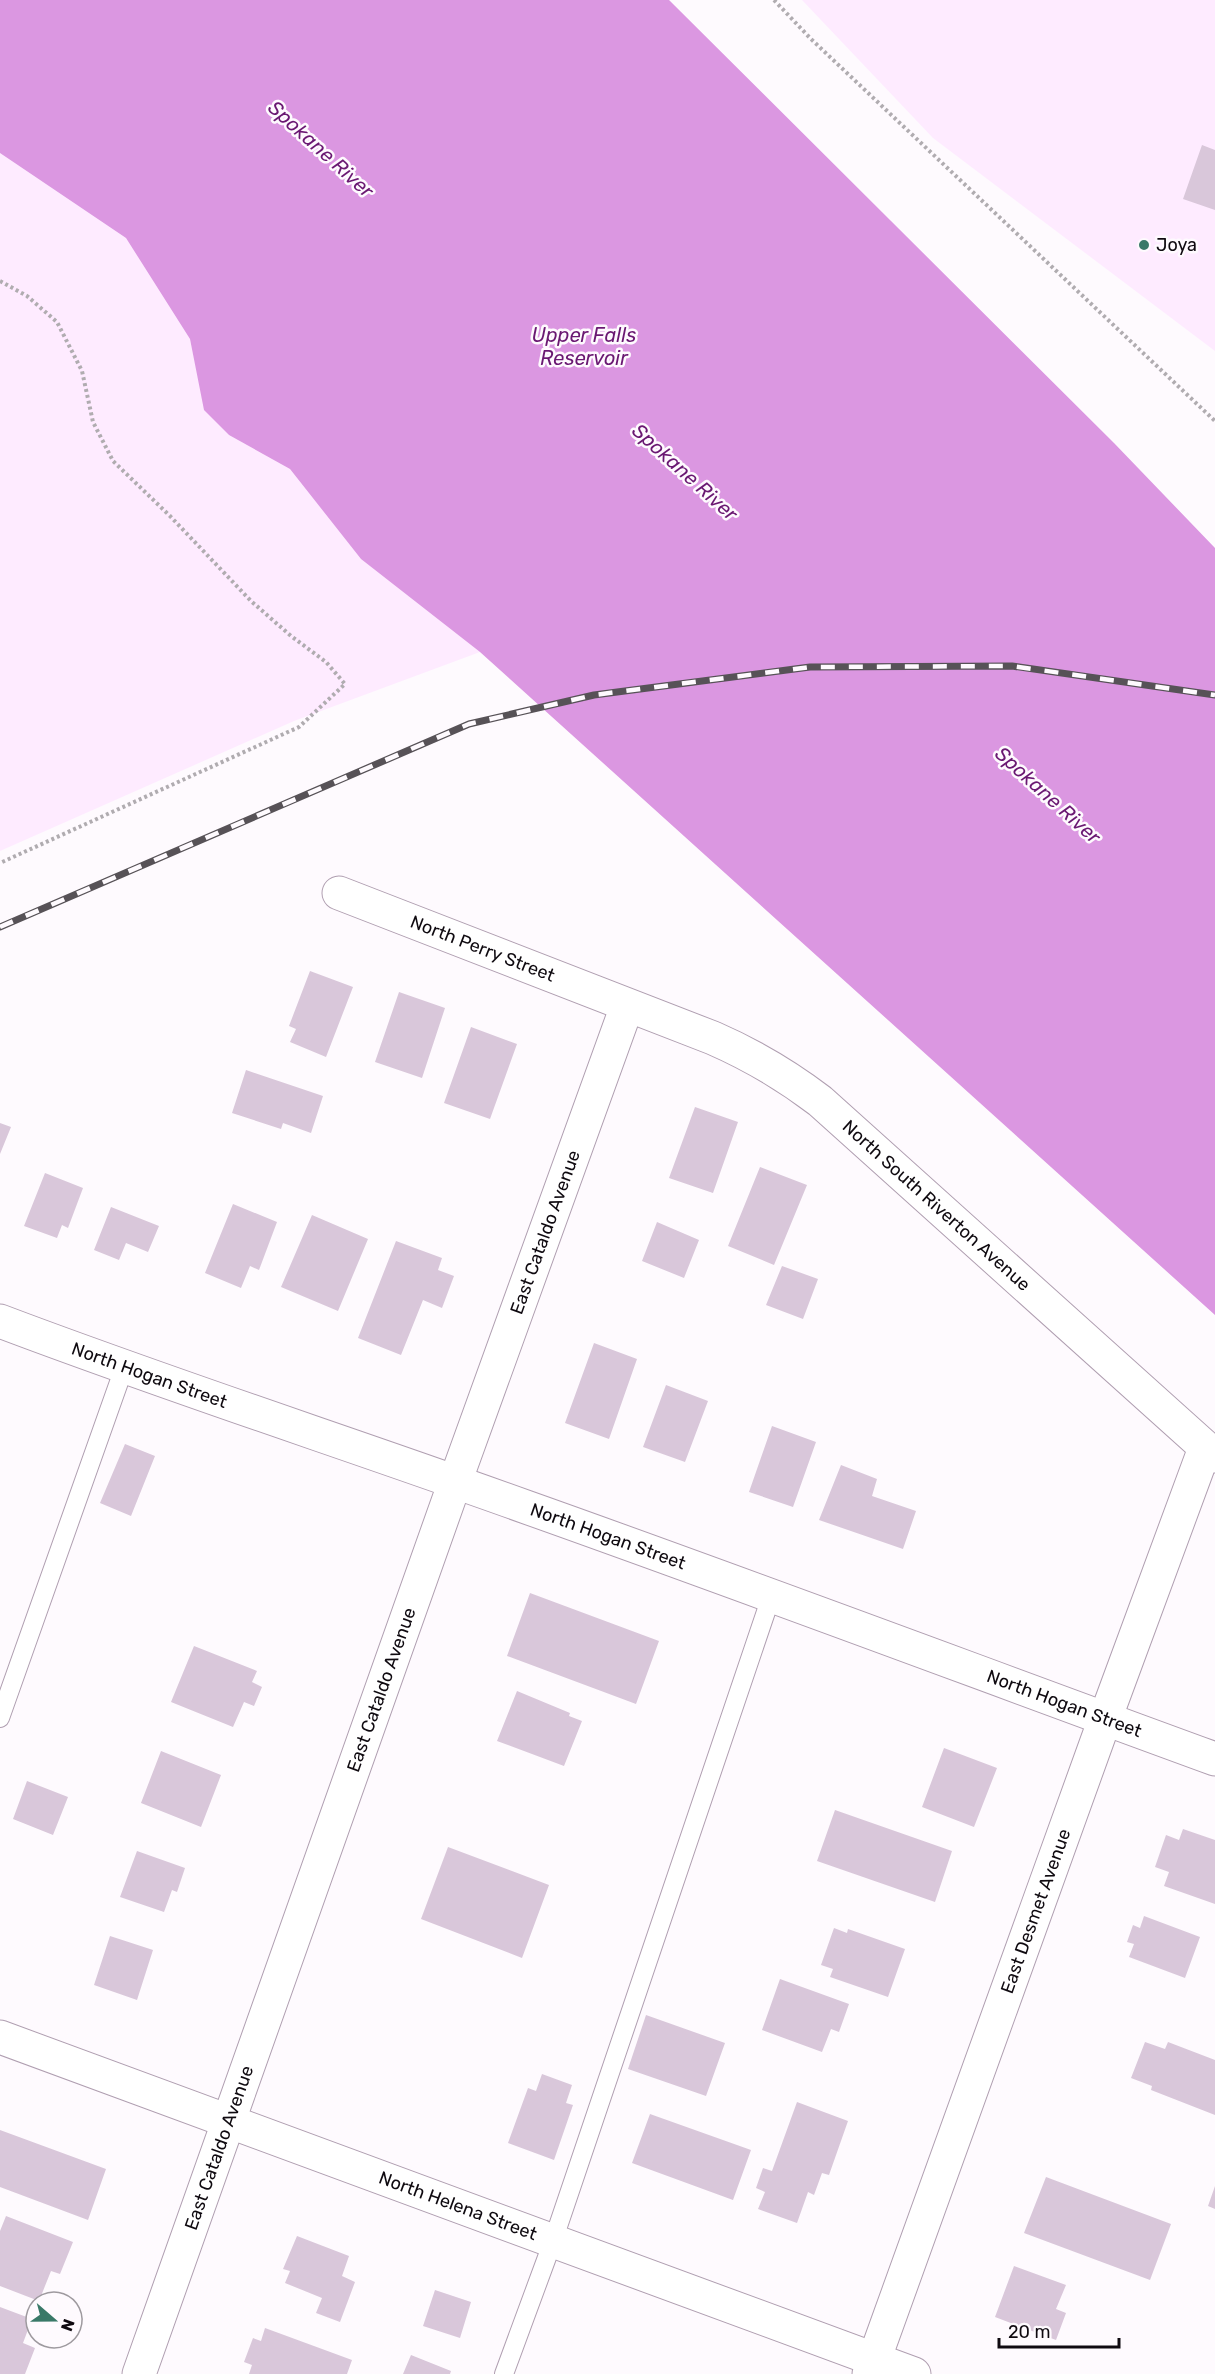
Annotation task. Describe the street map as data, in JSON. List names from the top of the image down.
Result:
{
  "streets": {
    "street": [
      "North Perry Street",
      "North South Riverton Avenue",
      "East Cataldo Avenue",
      "North Hogan Street",
      "East Desmet Avenue",
      "North Helena Street"
    ]
  },
  "crossings": [
    ["North Perry Street", "North South Riverton Avenue"],
    ["North Perry Street", "East Cataldo Avenue"],
    ["North South Riverton Avenue", "East Cataldo Avenue"],
    ["North South Riverton Avenue", "East Desmet Avenue"],
    ["East Cataldo Avenue", "North Hogan Street"],
    ["East Cataldo Avenue", "North Helena Street"],
    ["North Hogan Street", "East Desmet Avenue"],
    ["East Desmet Avenue", "North Helena Street"]
  ],
  "water": ["Spokane River", "Upper Falls Reservoir"],
  "places": ["Joya"],
  "scale_bar": "20 m",
  "north": "right"
}
